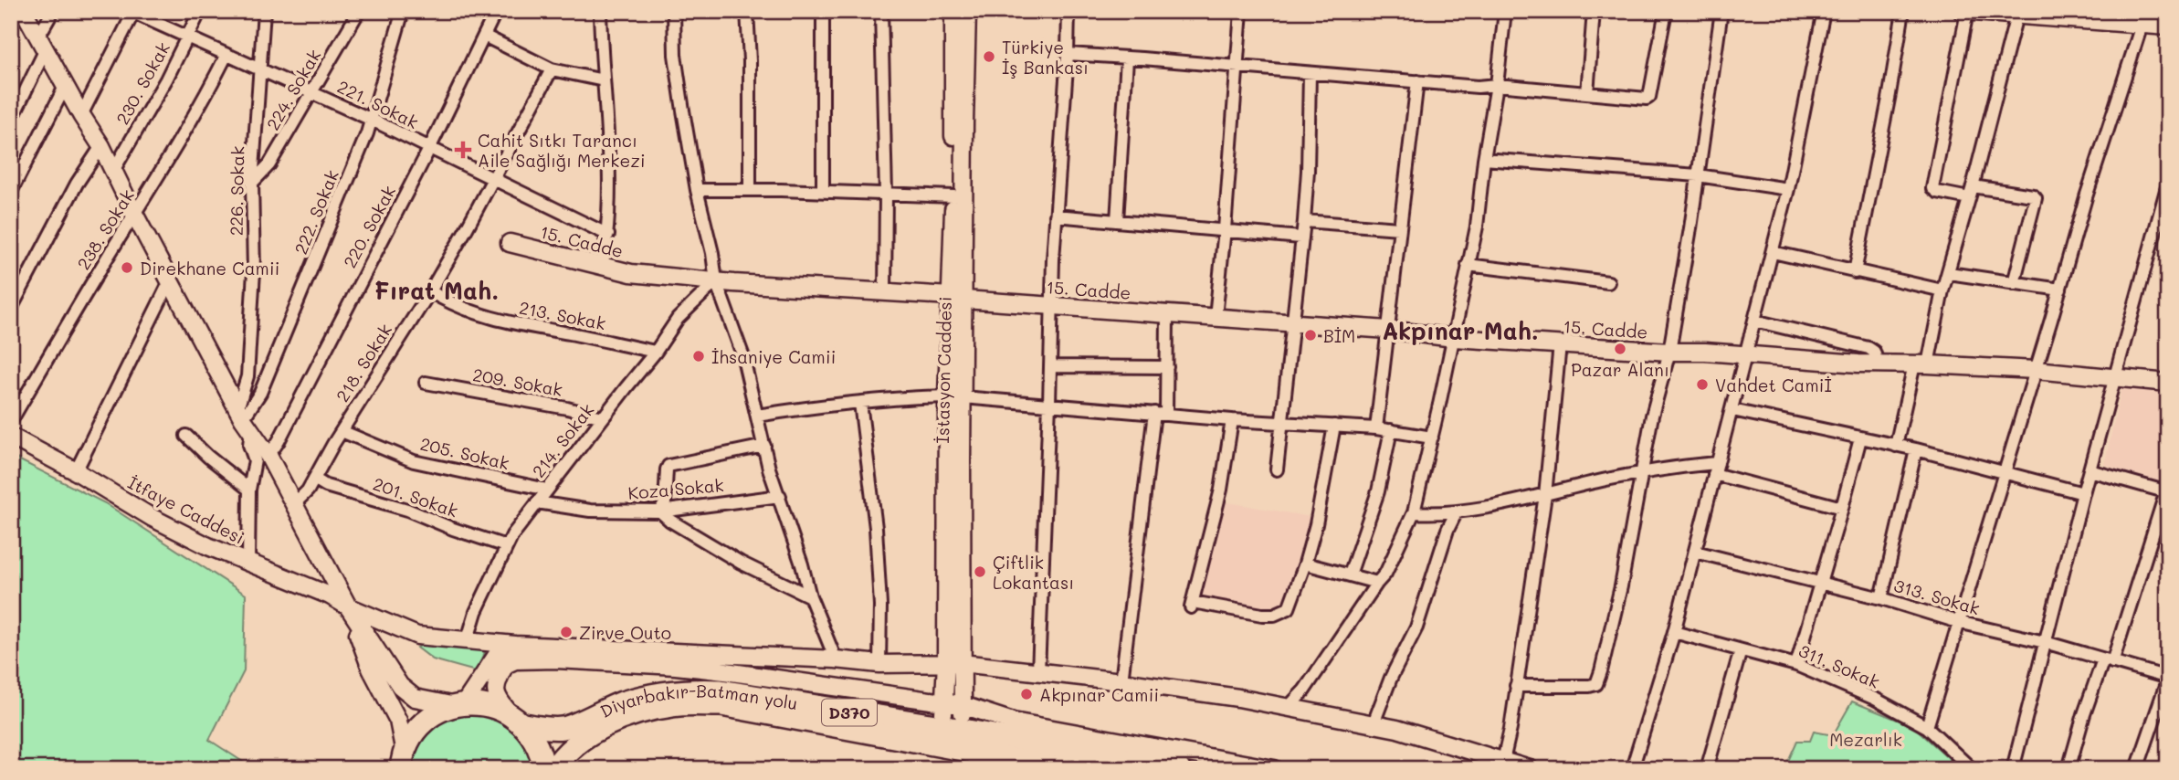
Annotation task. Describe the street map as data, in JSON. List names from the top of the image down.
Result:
{
  "streets": {
    "highway": ["Diyarbakır-Batman yolu", "D370"],
    "street": [
      "230. Sokak",
      "224. Sokak",
      "221. Sokak",
      "226. Sokak",
      "222. Sokak",
      "220. Sokak",
      "238. Sokak",
      "15. Cadde",
      "213. Sokak",
      "218. Sokak",
      "İstasyon Caddesi",
      "209. Sokak",
      "214. Sokak",
      "205. Sokak",
      "Koza Sokak",
      "201. Sokak",
      "İtfaye Caddesi",
      "313. Sokak",
      "311. Sokak"
    ]
  },
  "crossings": [
    ["230. Sokak", "221. Sokak"],
    ["224. Sokak", "221. Sokak"],
    ["224. Sokak", "226. Sokak"],
    ["221. Sokak", "226. Sokak"],
    ["221. Sokak", "222. Sokak"],
    ["221. Sokak", "220. Sokak"],
    ["221. Sokak", "238. Sokak"],
    ["221. Sokak", "218. Sokak"],
    ["226. Sokak", "222. Sokak"],
    ["15. Cadde", "İstasyon Caddesi"],
    ["15. Cadde", "214. Sokak"],
    ["213. Sokak", "218. Sokak"],
    ["213. Sokak", "214. Sokak"],
    ["218. Sokak", "205. Sokak"],
    ["218. Sokak", "201. Sokak"],
    ["İstasyon Caddesi", "İtfaye Caddesi"],
    ["İstasyon Caddesi", "Diyarbakır-Batman yolu"],
    ["209. Sokak", "214. Sokak"],
    ["214. Sokak", "205. Sokak"],
    ["214. Sokak", "Koza Sokak"],
    ["214. Sokak", "201. Sokak"],
    ["214. Sokak", "İtfaye Caddesi"]
  ],
  "districts": ["Fırat Mah.", "Akpınar Mah."],
  "parks": ["Mezarlık"],
  "places": {
    "other": [
      "Türkiye İş Bankası",
      "Direkhane Camii",
      "BİM",
      "Pazar Alanı",
      "İhsaniye Camii",
      "Vahdet Camiİ",
      "Çiftlik Lokantası",
      "Zirve Outo",
      "Akpınar Camii"
    ],
    "health": ["Cahit Sıtkı Tarancı Aile Sağlığı Merkezi"]
  }
}
